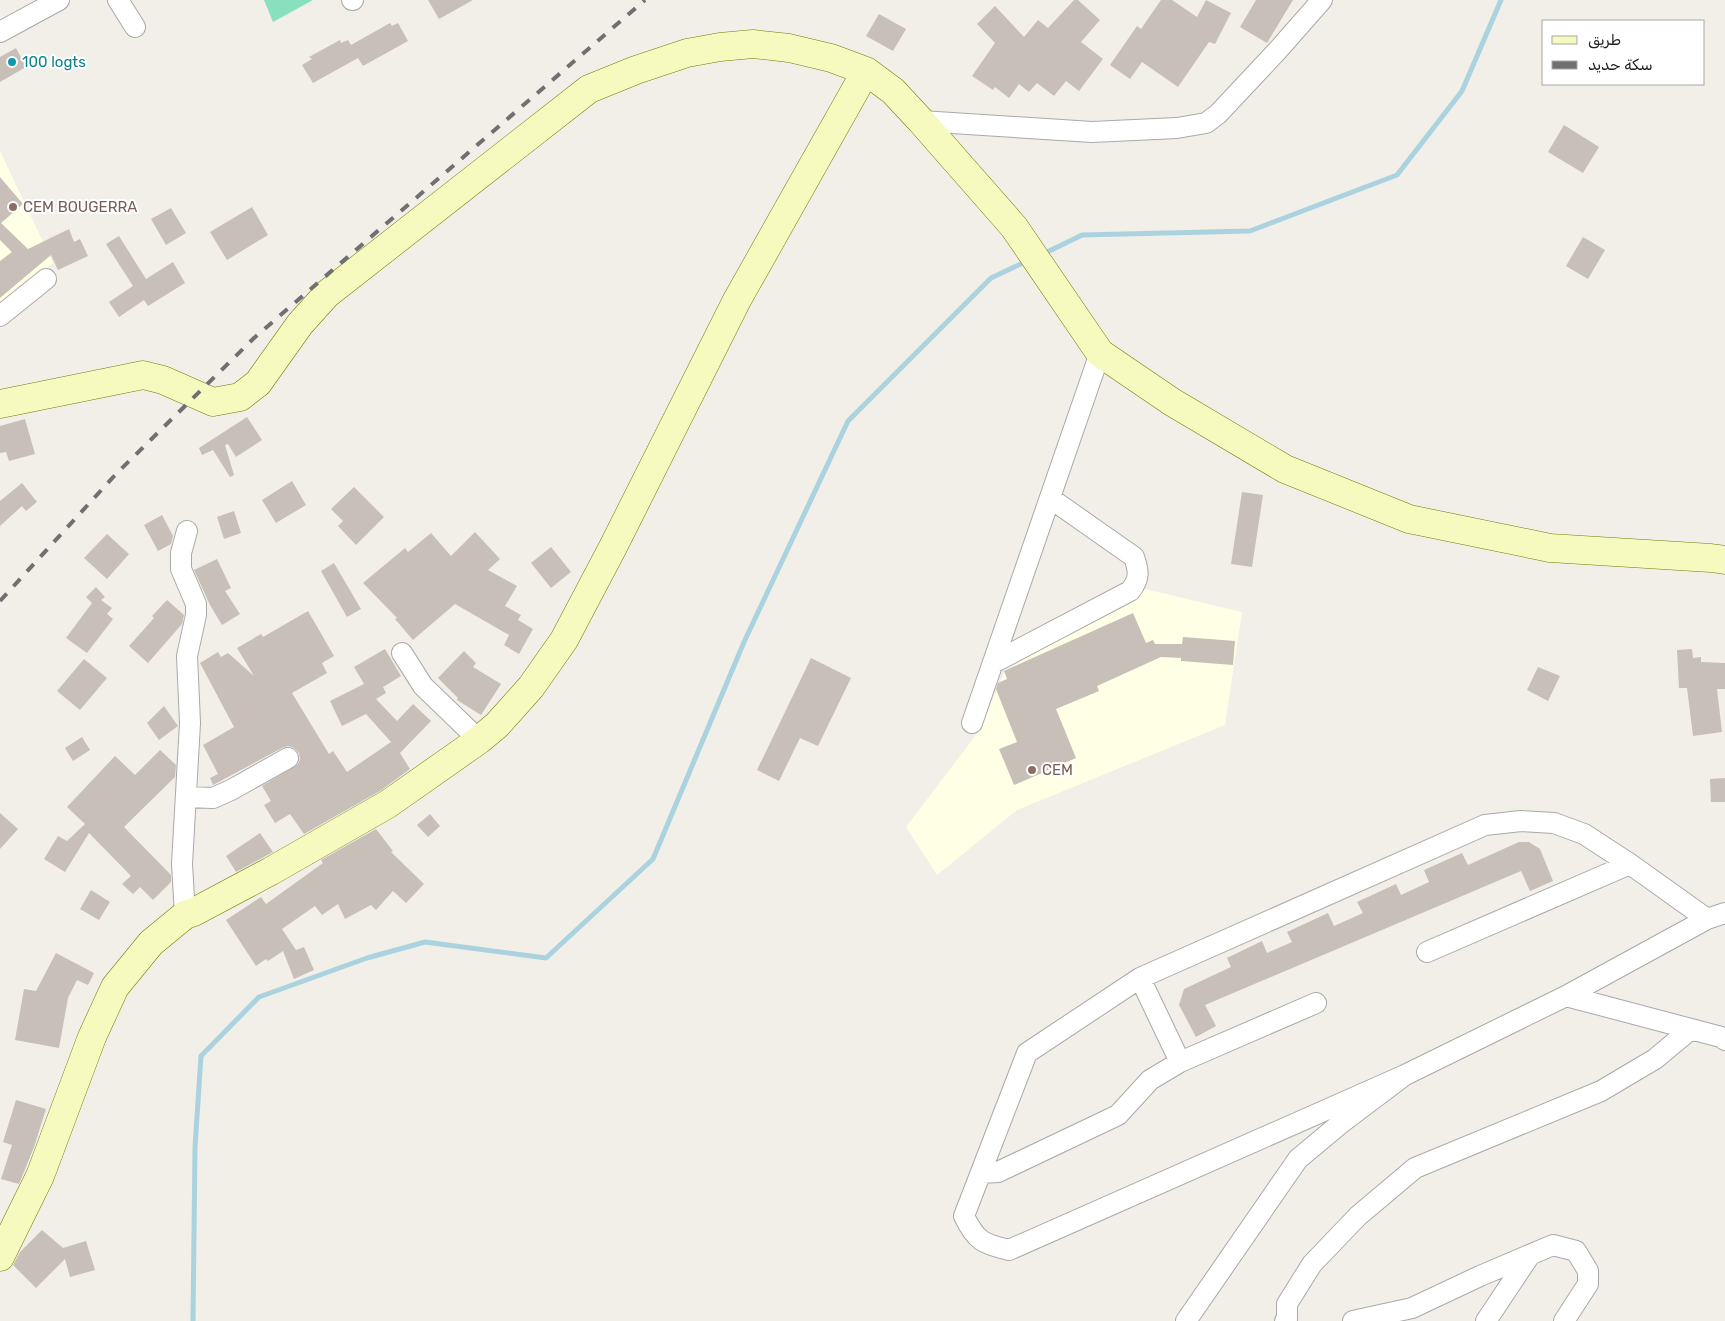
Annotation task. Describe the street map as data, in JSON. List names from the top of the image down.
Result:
{
  "places": ["100 logts", "CEM BOUGERRA", "CEM"],
  "legend": ["طريق", "سكة حديد"]
}
